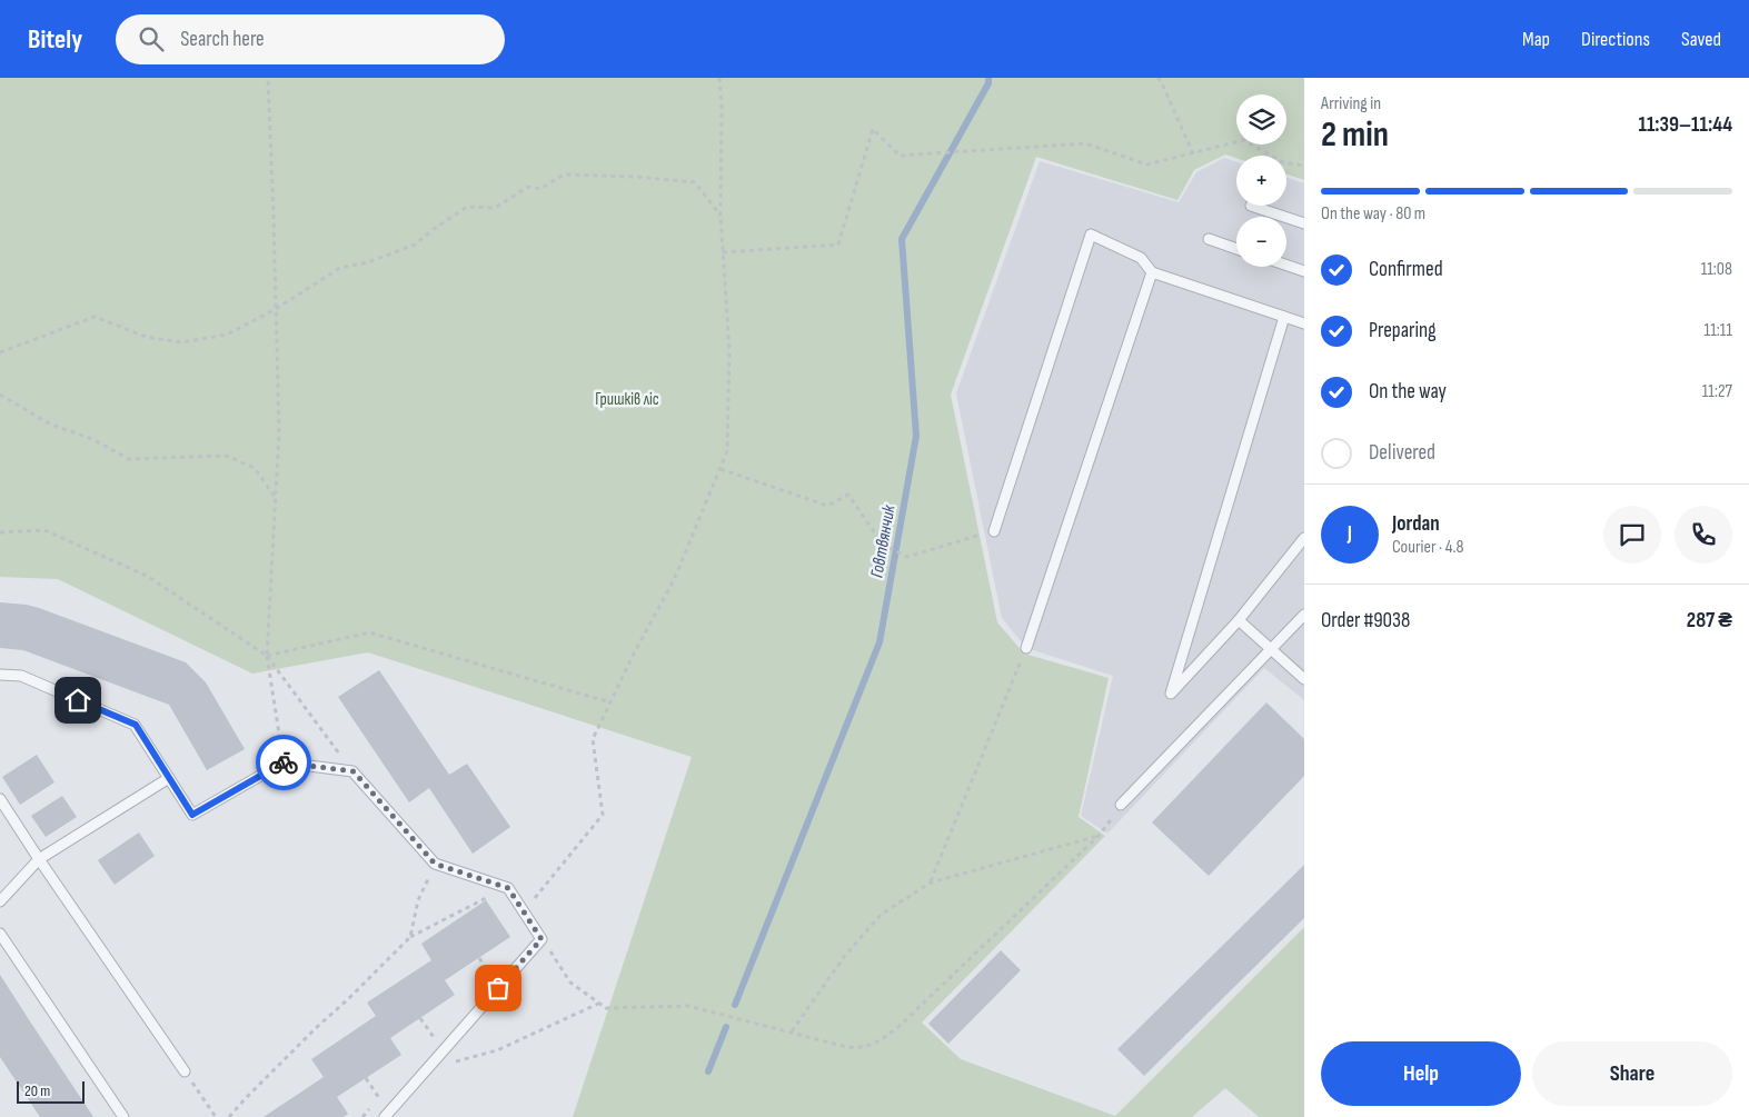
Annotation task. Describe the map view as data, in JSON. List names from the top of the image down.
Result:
{
  "water": ["Говтвянчик"],
  "parks": ["Гришків ліс"],
  "scale_bar": "20 m",
  "page": {
    "header": "Bitely",
    "search": "Search here",
    "nav": ["Map", "Directions", "Saved"],
    "heading": ["2 min", "Arriving in", "11:39–11:44"],
    "panel": [
      "Jordan",
      "Courier · 4.8",
      "Order #9038",
      "287 ₴"
    ],
    "map_buttons": ["+", "−"],
    "bar": "On the way · 80 m",
    "list": [
      ["Confirmed", "11:08"],
      ["Preparing", "11:11"],
      ["On the way", "11:27"],
      "Delivered"
    ],
    "round": "J",
    "buttons": ["Help", "Share"],
    "scale": "20 m"
  }
}
